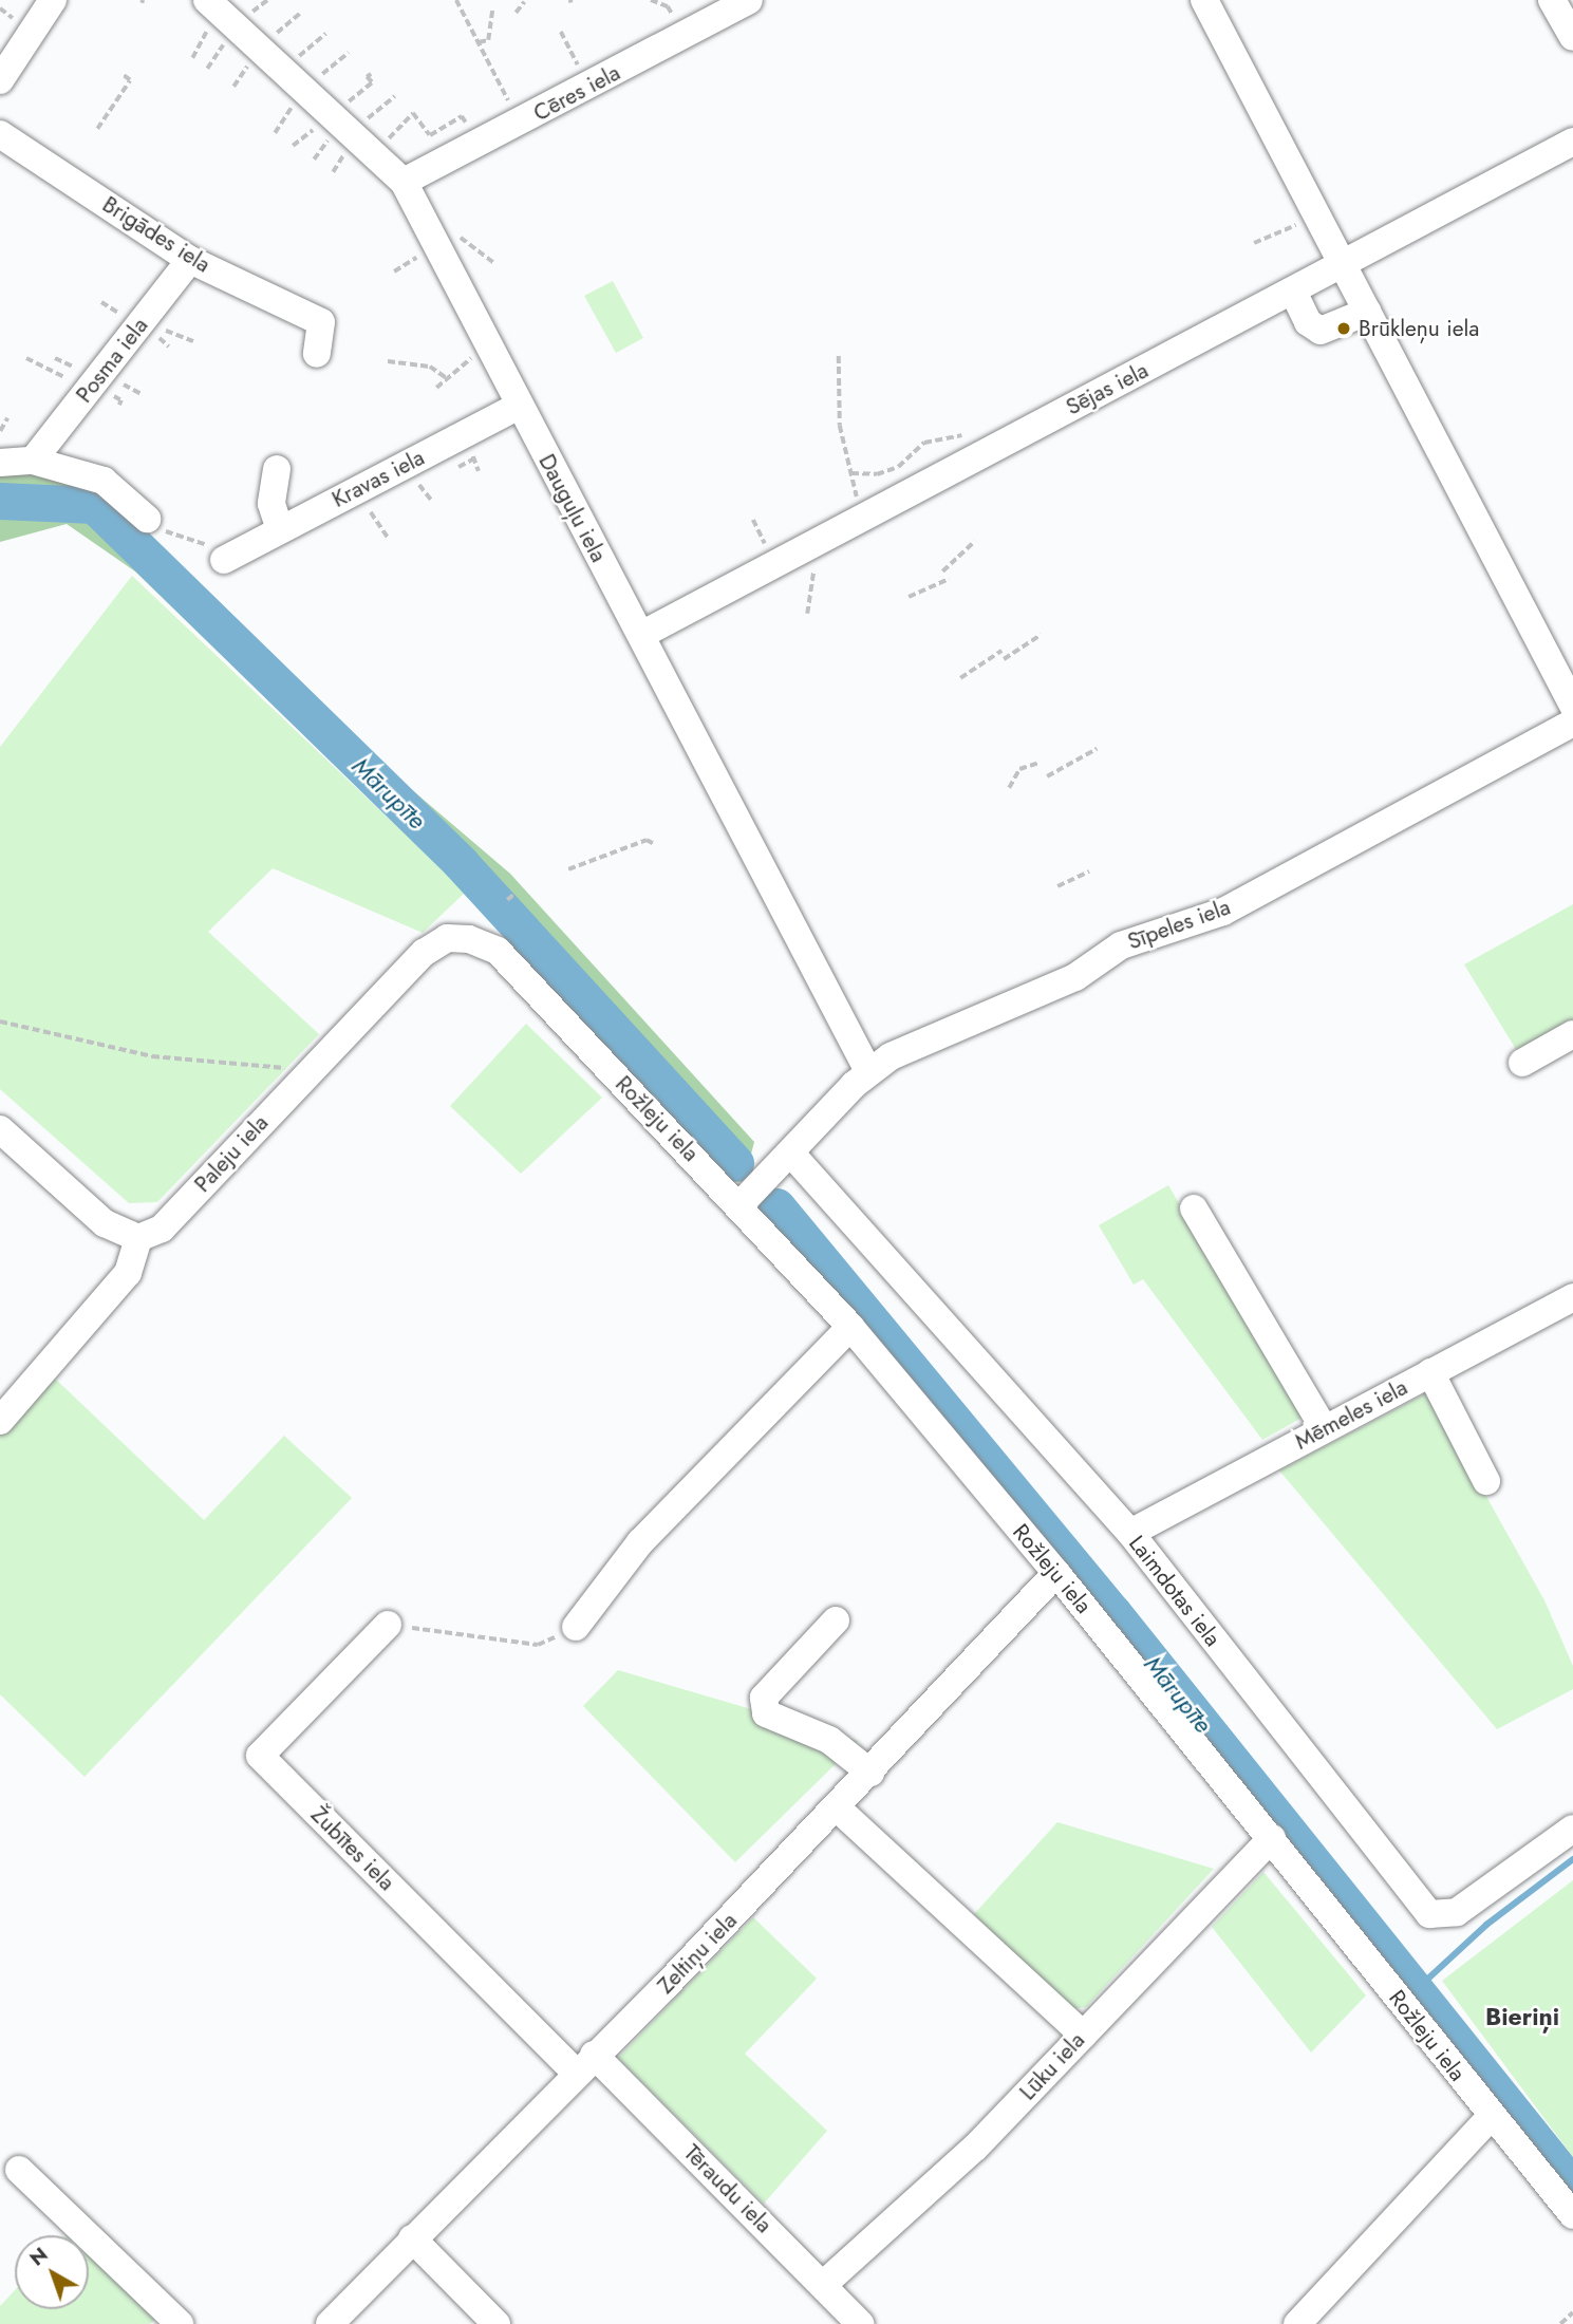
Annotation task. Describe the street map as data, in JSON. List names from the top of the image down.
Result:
{
  "streets": {
    "street": [
      "Cēres iela",
      "Brigādes iela",
      "Posma iela",
      "Sējas iela",
      "Kravas iela",
      "Dauguļu iela",
      "Sīpeles iela",
      "Rožleju iela",
      "Paleju iela",
      "Mēmeles iela",
      "Laimdotas iela",
      "Žubītes iela",
      "Zeltiņu iela",
      "Lūku iela",
      "Tēraudu iela"
    ]
  },
  "crossings": [
    ["Cēres iela", "Dauguļu iela"],
    ["Brigādes iela", "Posma iela"],
    ["Sējas iela", "Dauguļu iela"],
    ["Kravas iela", "Dauguļu iela"],
    ["Dauguļu iela", "Sīpeles iela"],
    ["Sīpeles iela", "Rožleju iela"],
    ["Sīpeles iela", "Laimdotas iela"],
    ["Rožleju iela", "Paleju iela"],
    ["Rožleju iela", "Zeltiņu iela"],
    ["Rožleju iela", "Lūku iela"],
    ["Mēmeles iela", "Laimdotas iela"],
    ["Žubītes iela", "Zeltiņu iela"],
    ["Žubītes iela", "Tēraudu iela"],
    ["Zeltiņu iela", "Tēraudu iela"],
    ["Lūku iela", "Tēraudu iela"]
  ],
  "districts": ["Bieriņi"],
  "water": ["Mārupīte"],
  "places": ["Brūkleņu iela"],
  "north": "top left"
}
